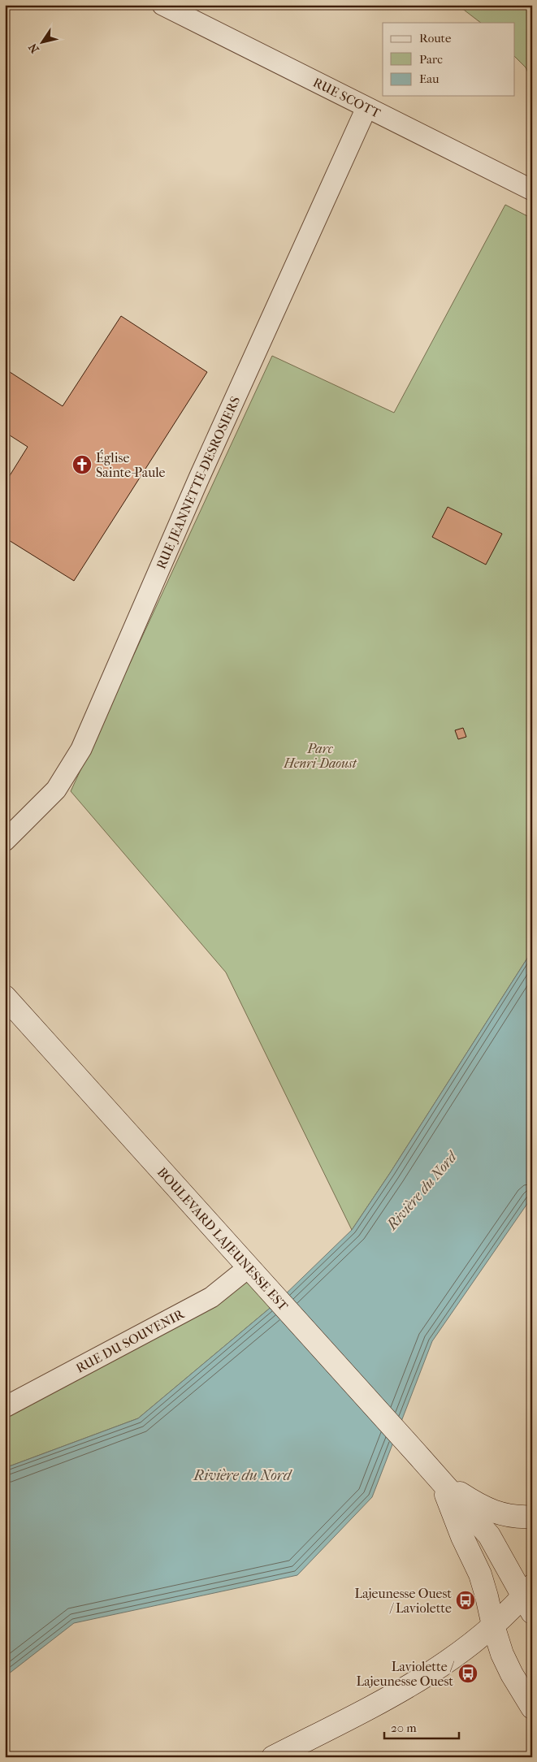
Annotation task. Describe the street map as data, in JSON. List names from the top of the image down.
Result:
{
  "streets": {
    "street": [
      "RUE SCOTT",
      "RUE JEANNETTE-DESROSIERS",
      "BOULEVARD LAJEUNESSE EST",
      "RUE DU SOUVENIR"
    ]
  },
  "crossings": [
    ["RUE SCOTT", "RUE JEANNETTE-DESROSIERS"],
    ["BOULEVARD LAJEUNESSE EST", "RUE DU SOUVENIR"]
  ],
  "water": ["Rivière du Nord"],
  "parks": ["Parc Henri-Daoust"],
  "places": {
    "church": ["Église Sainte-Paule"],
    "bus stop": ["Lajeunesse Ouest / Laviolette", "Laviolette / Lajeunesse Ouest"]
  },
  "legend": ["Route", "Parc", "Eau"],
  "scale_bar": "20 m",
  "north": "bottom left"
}
